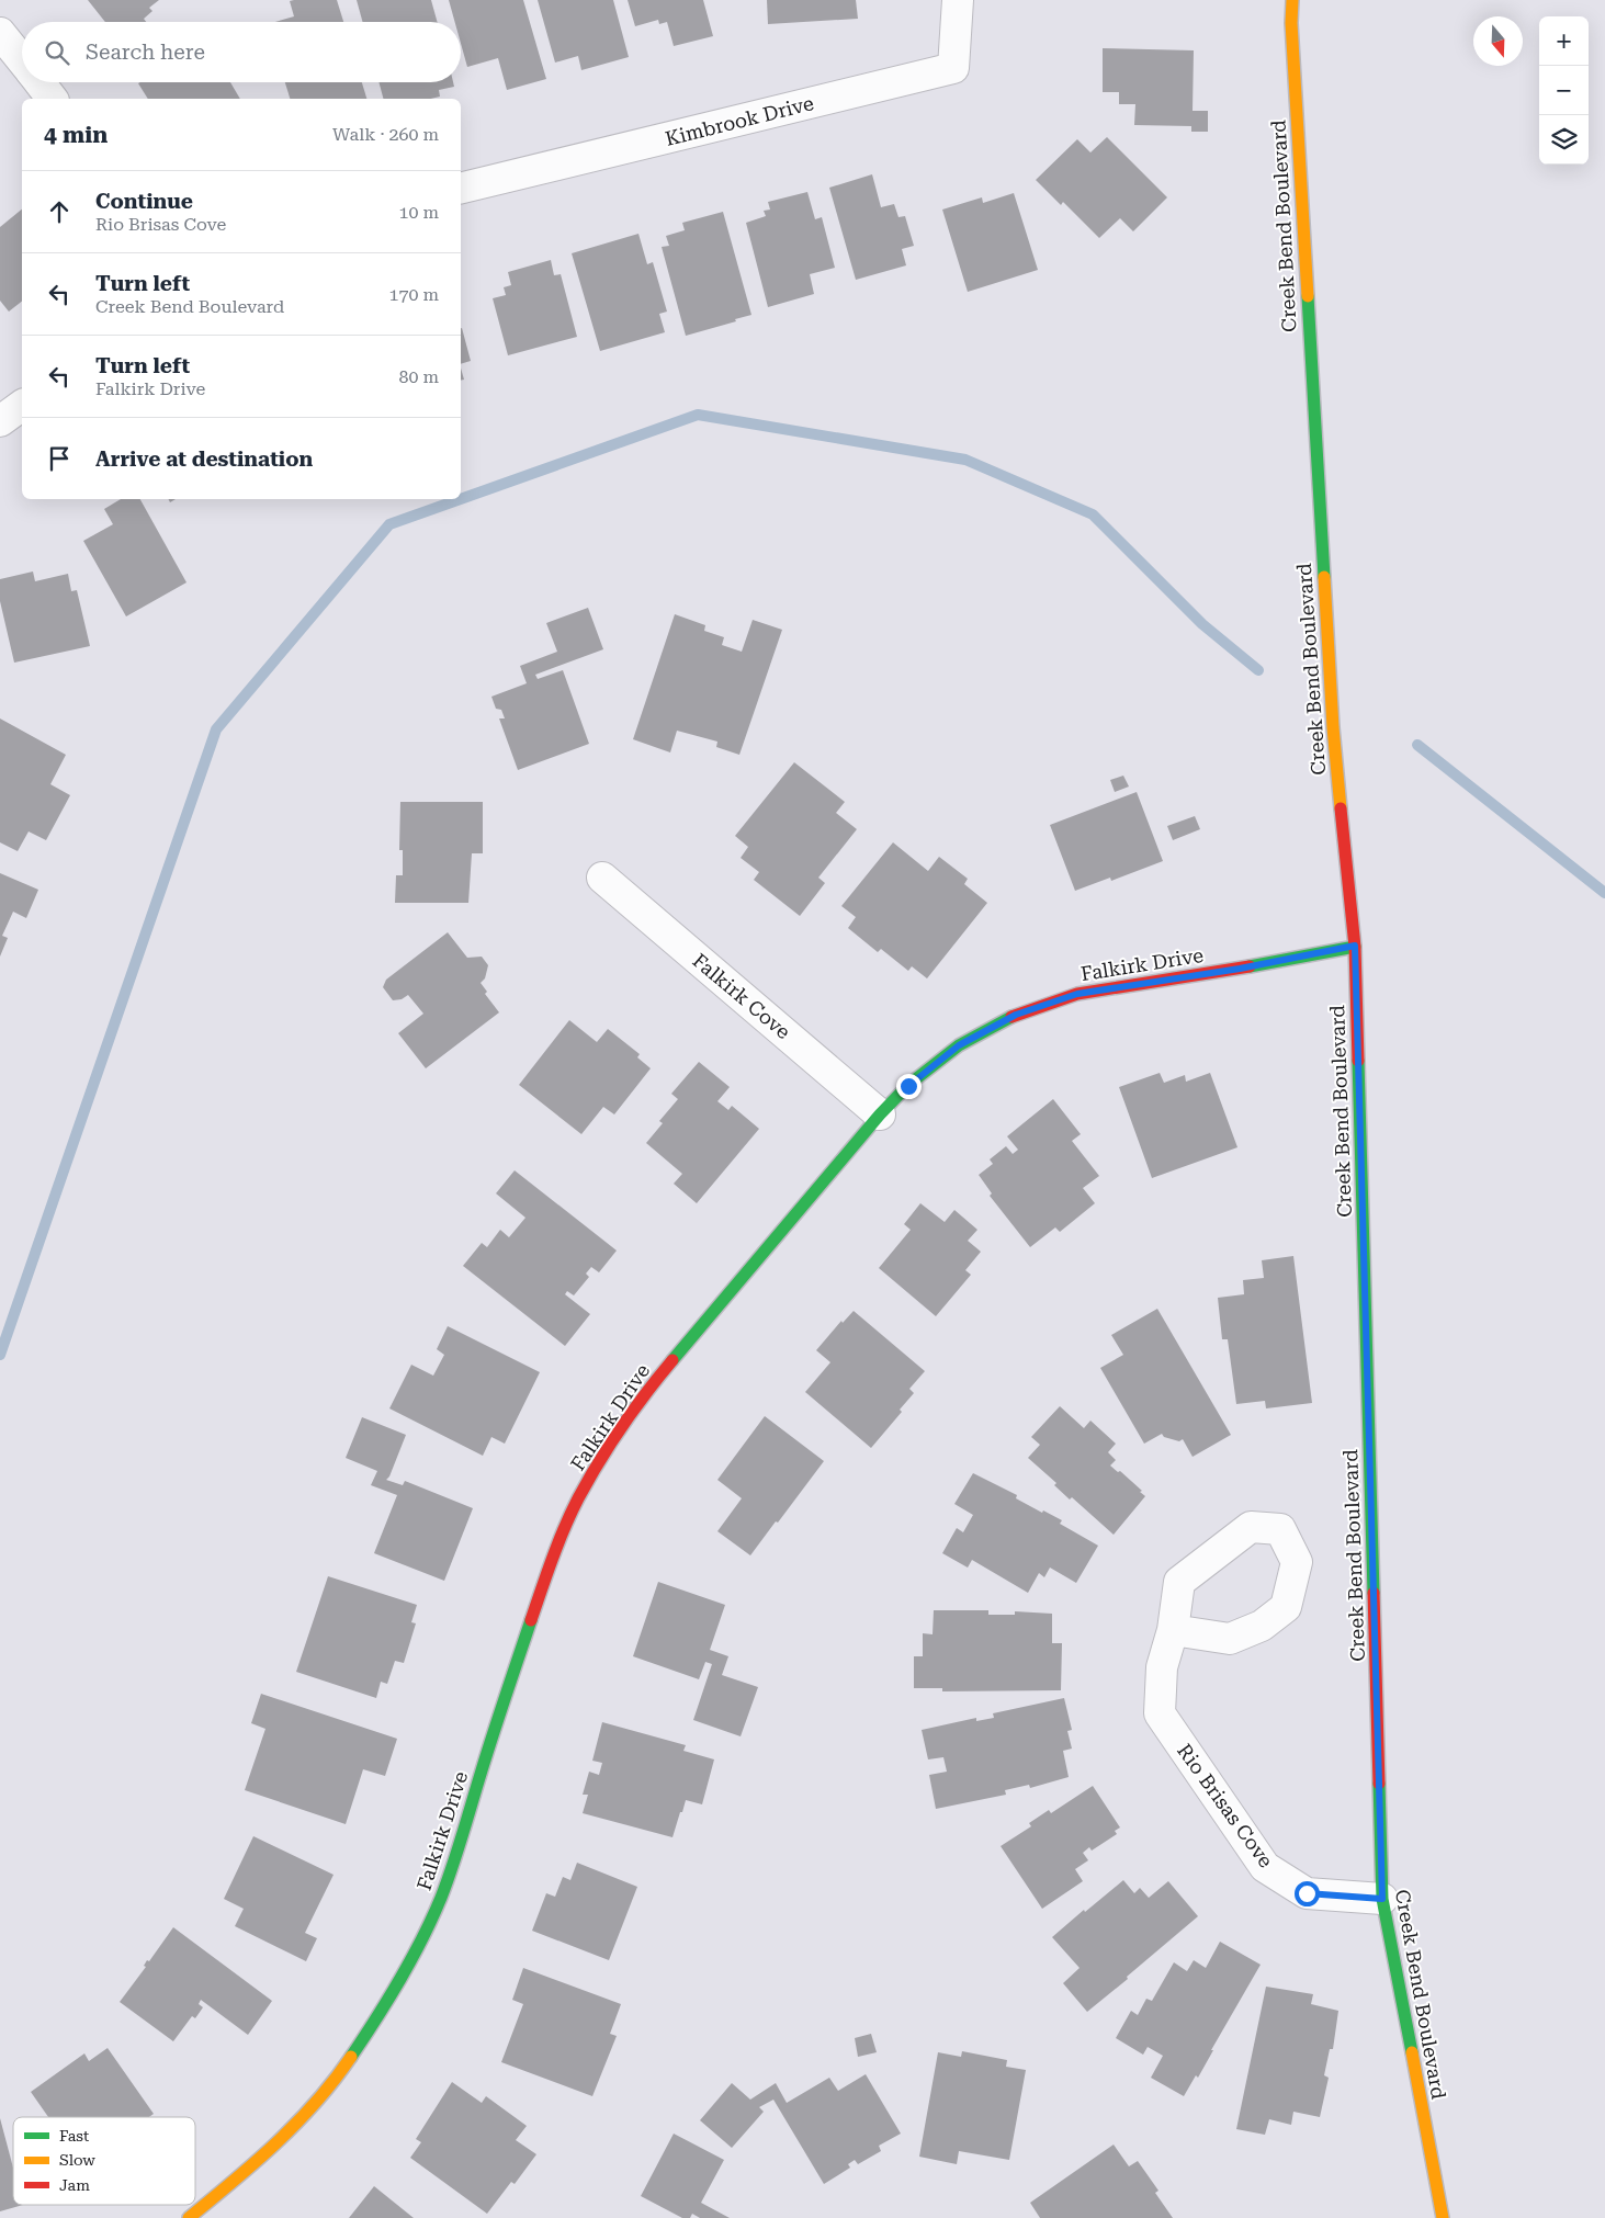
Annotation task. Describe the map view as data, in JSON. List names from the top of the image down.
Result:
{
  "streets": {
    "street": [
      "Kimbrook Drive",
      "Creek Bend Boulevard",
      "Falkirk Drive",
      "Falkirk Cove",
      "Rio Brisas Cove"
    ]
  },
  "crossings": [
    ["Creek Bend Boulevard", "Falkirk Drive"],
    ["Creek Bend Boulevard", "Rio Brisas Cove"],
    ["Falkirk Drive", "Falkirk Cove"]
  ],
  "legend": ["Fast", "Slow", "Jam"],
  "north": "bottom",
  "page": {
    "map_buttons": ["+", "−"],
    "search": "Search here",
    "heading": ["4 min", "Walk · 260 m"],
    "list": [
      ["Continue", "Rio Brisas Cove", "10 m"],
      ["Turn left", "Creek Bend Boulevard", "170 m"],
      ["Turn left", "Falkirk Drive", "80 m"],
      "Arrive at destination"
    ]
  }
}
